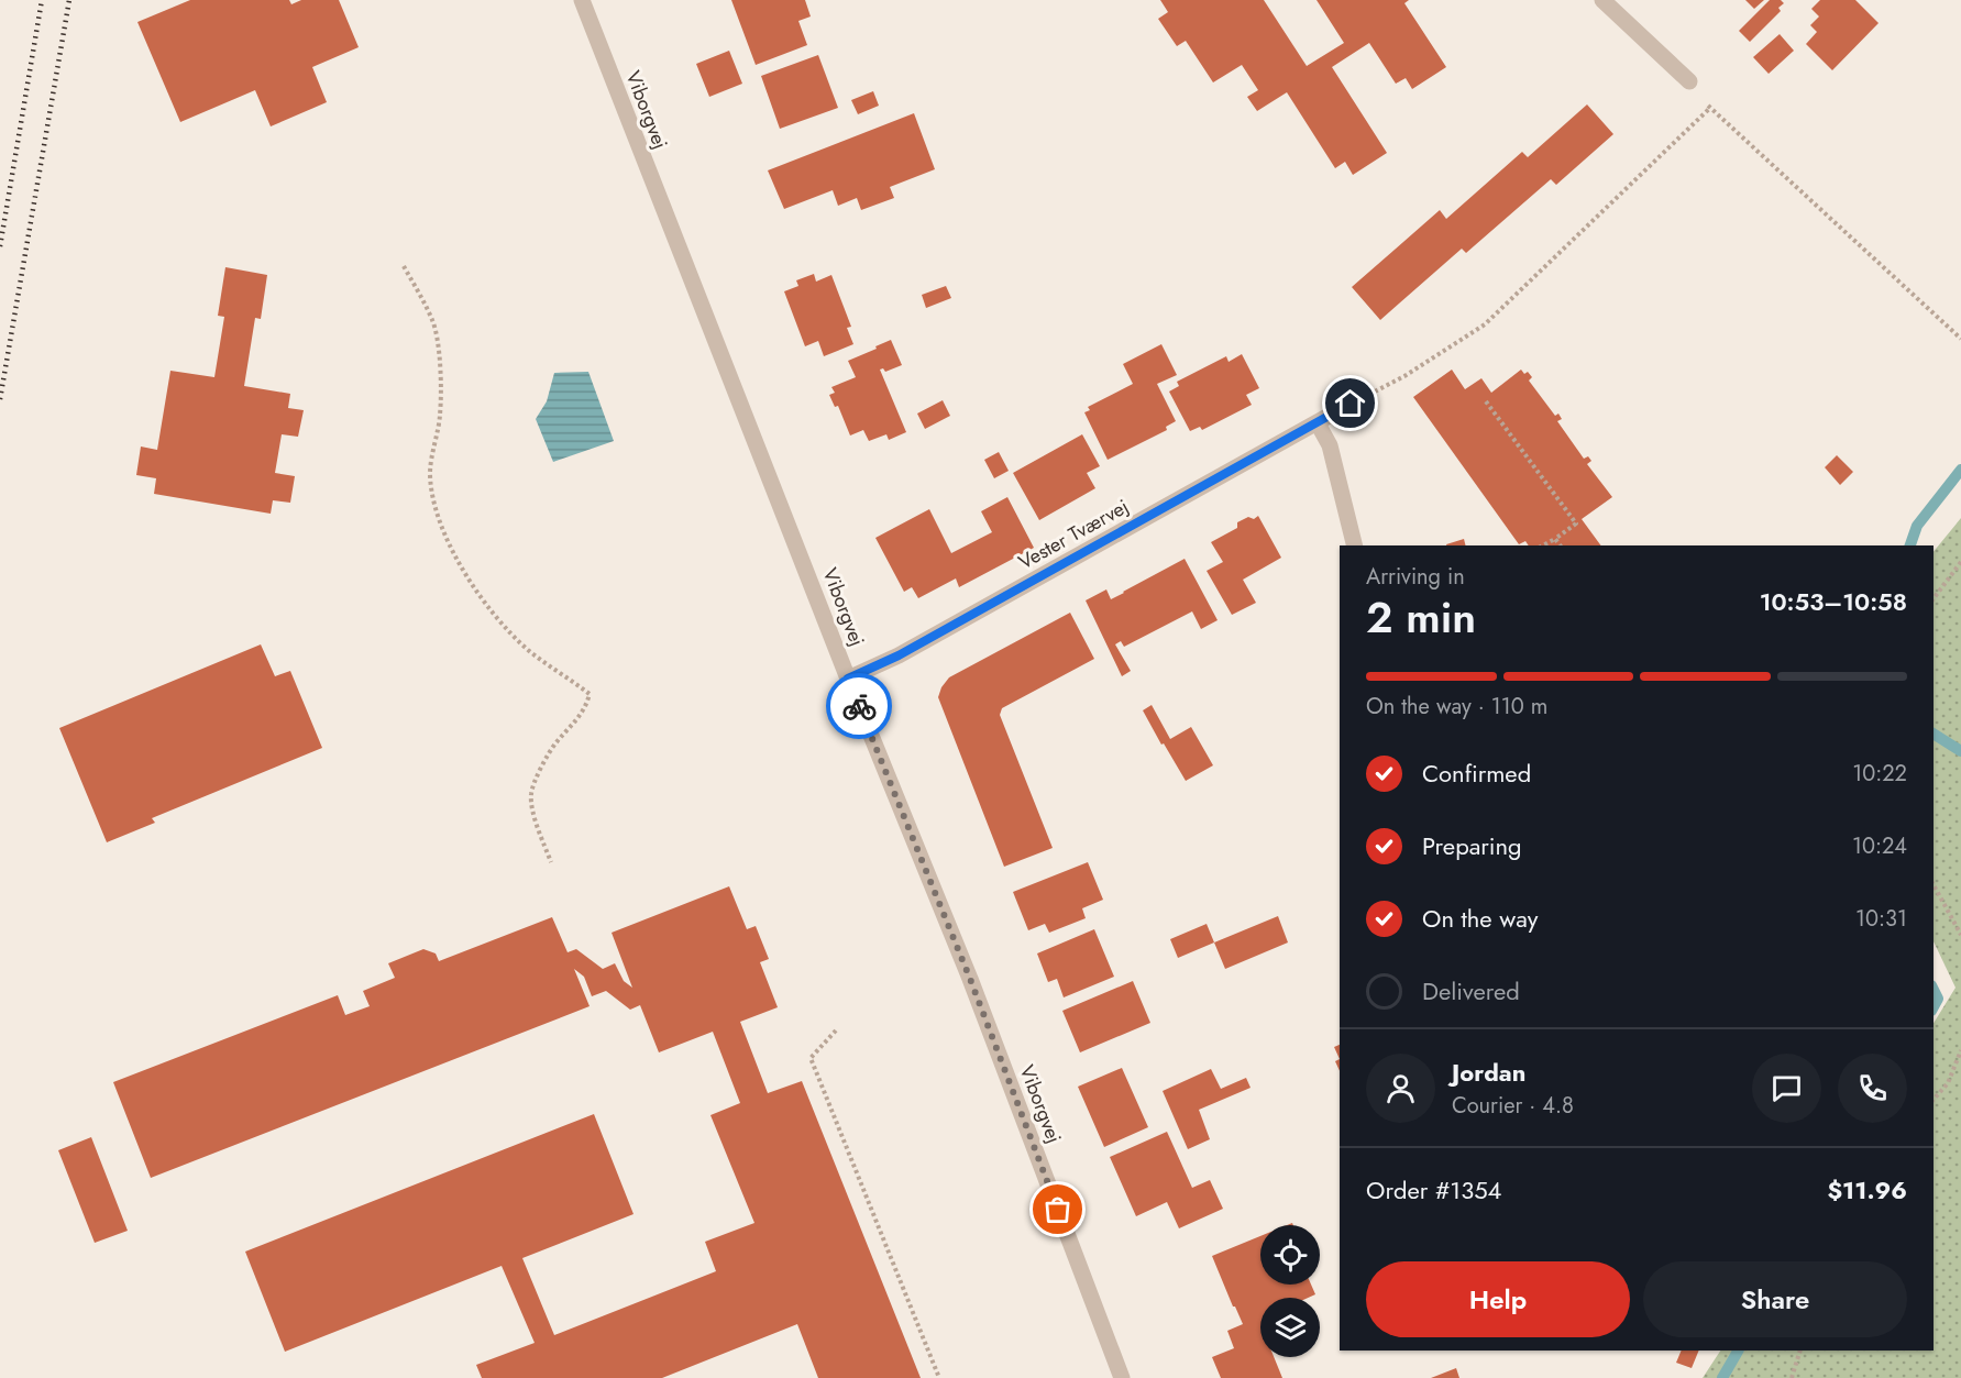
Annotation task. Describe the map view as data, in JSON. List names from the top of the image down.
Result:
{
  "streets": {
    "street": ["Viborgvej", "Vester Tværvej"]
  },
  "crossings": [
    ["Viborgvej", "Vester Tværvej"]
  ],
  "page": {
    "heading": ["2 min", "Arriving in", "10:53–10:58"],
    "panel": [
      "Jordan",
      "Courier · 4.8",
      "Order #1354",
      "$11.96"
    ],
    "bar": "On the way · 110 m",
    "list": [
      ["Confirmed", "10:22"],
      ["Preparing", "10:24"],
      ["On the way", "10:31"],
      "Delivered"
    ],
    "buttons": ["Help", "Share"]
  }
}
